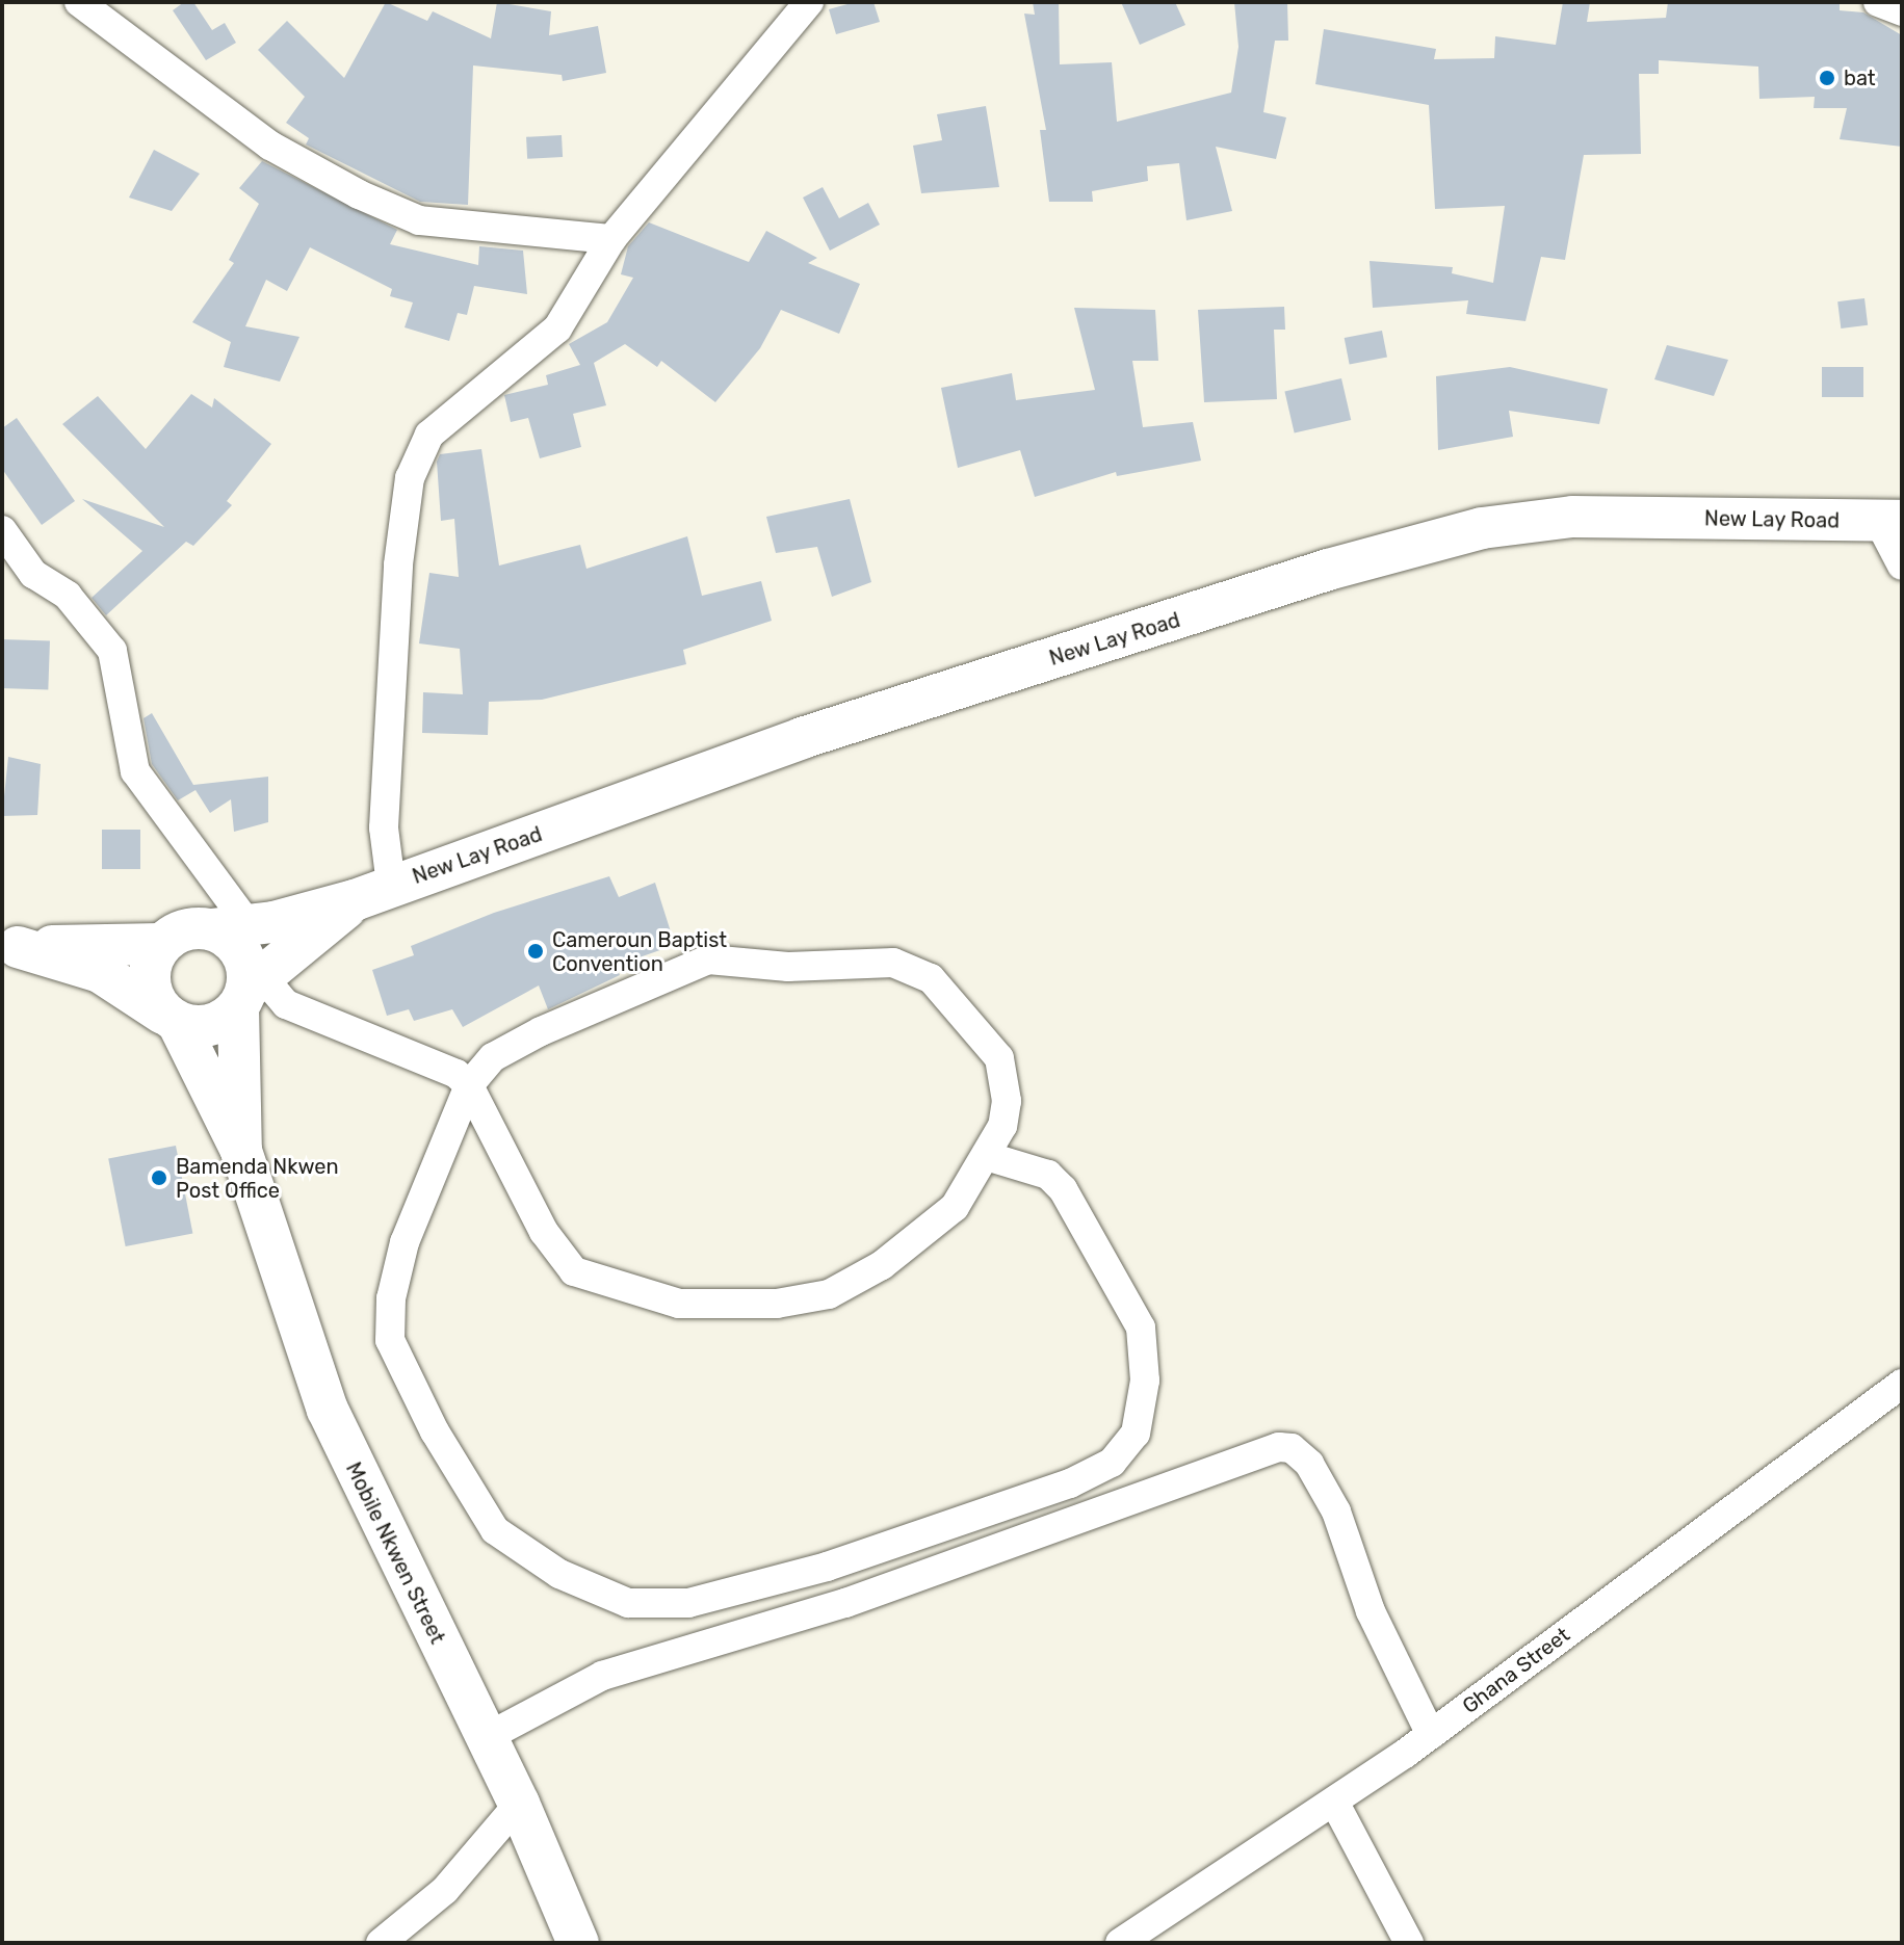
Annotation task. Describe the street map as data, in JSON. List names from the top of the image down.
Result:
{
  "streets": {
    "highway": ["New Lay Road", "Mobile Nkwen Street"],
    "street": ["Ghana Street"]
  },
  "places": ["bat", "Cameroun Baptist Convention", "Bamenda Nkwen Post Office"]
}
